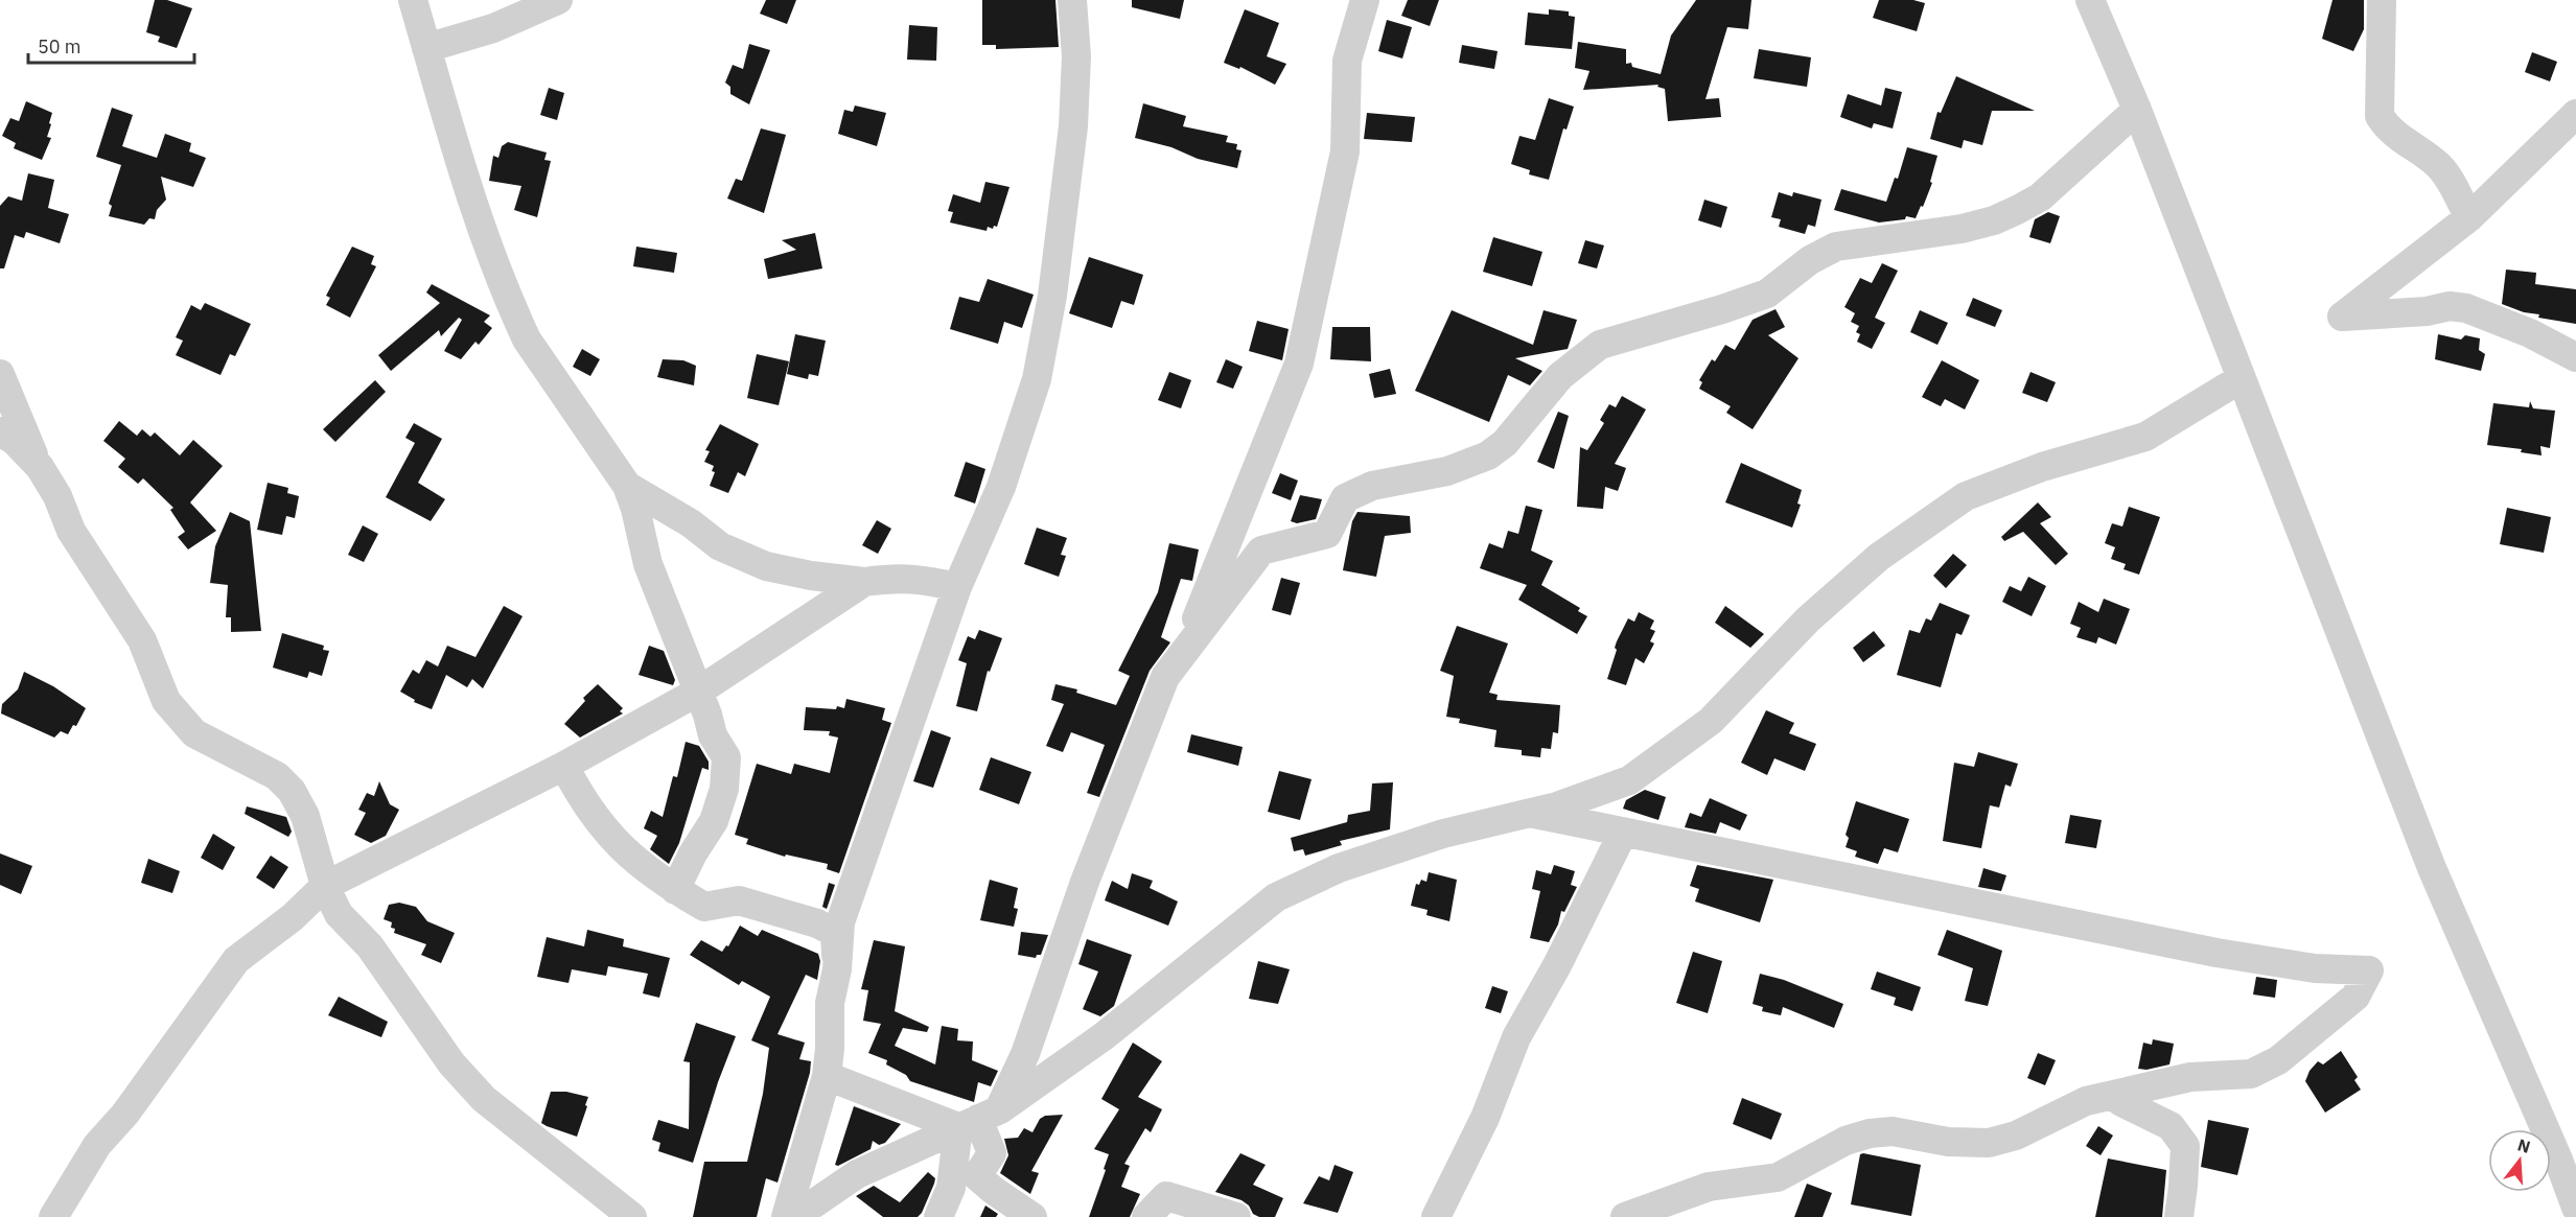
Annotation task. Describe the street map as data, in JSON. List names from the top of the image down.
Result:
{
  "scale_bar": "50 m",
  "north": "top"
}
